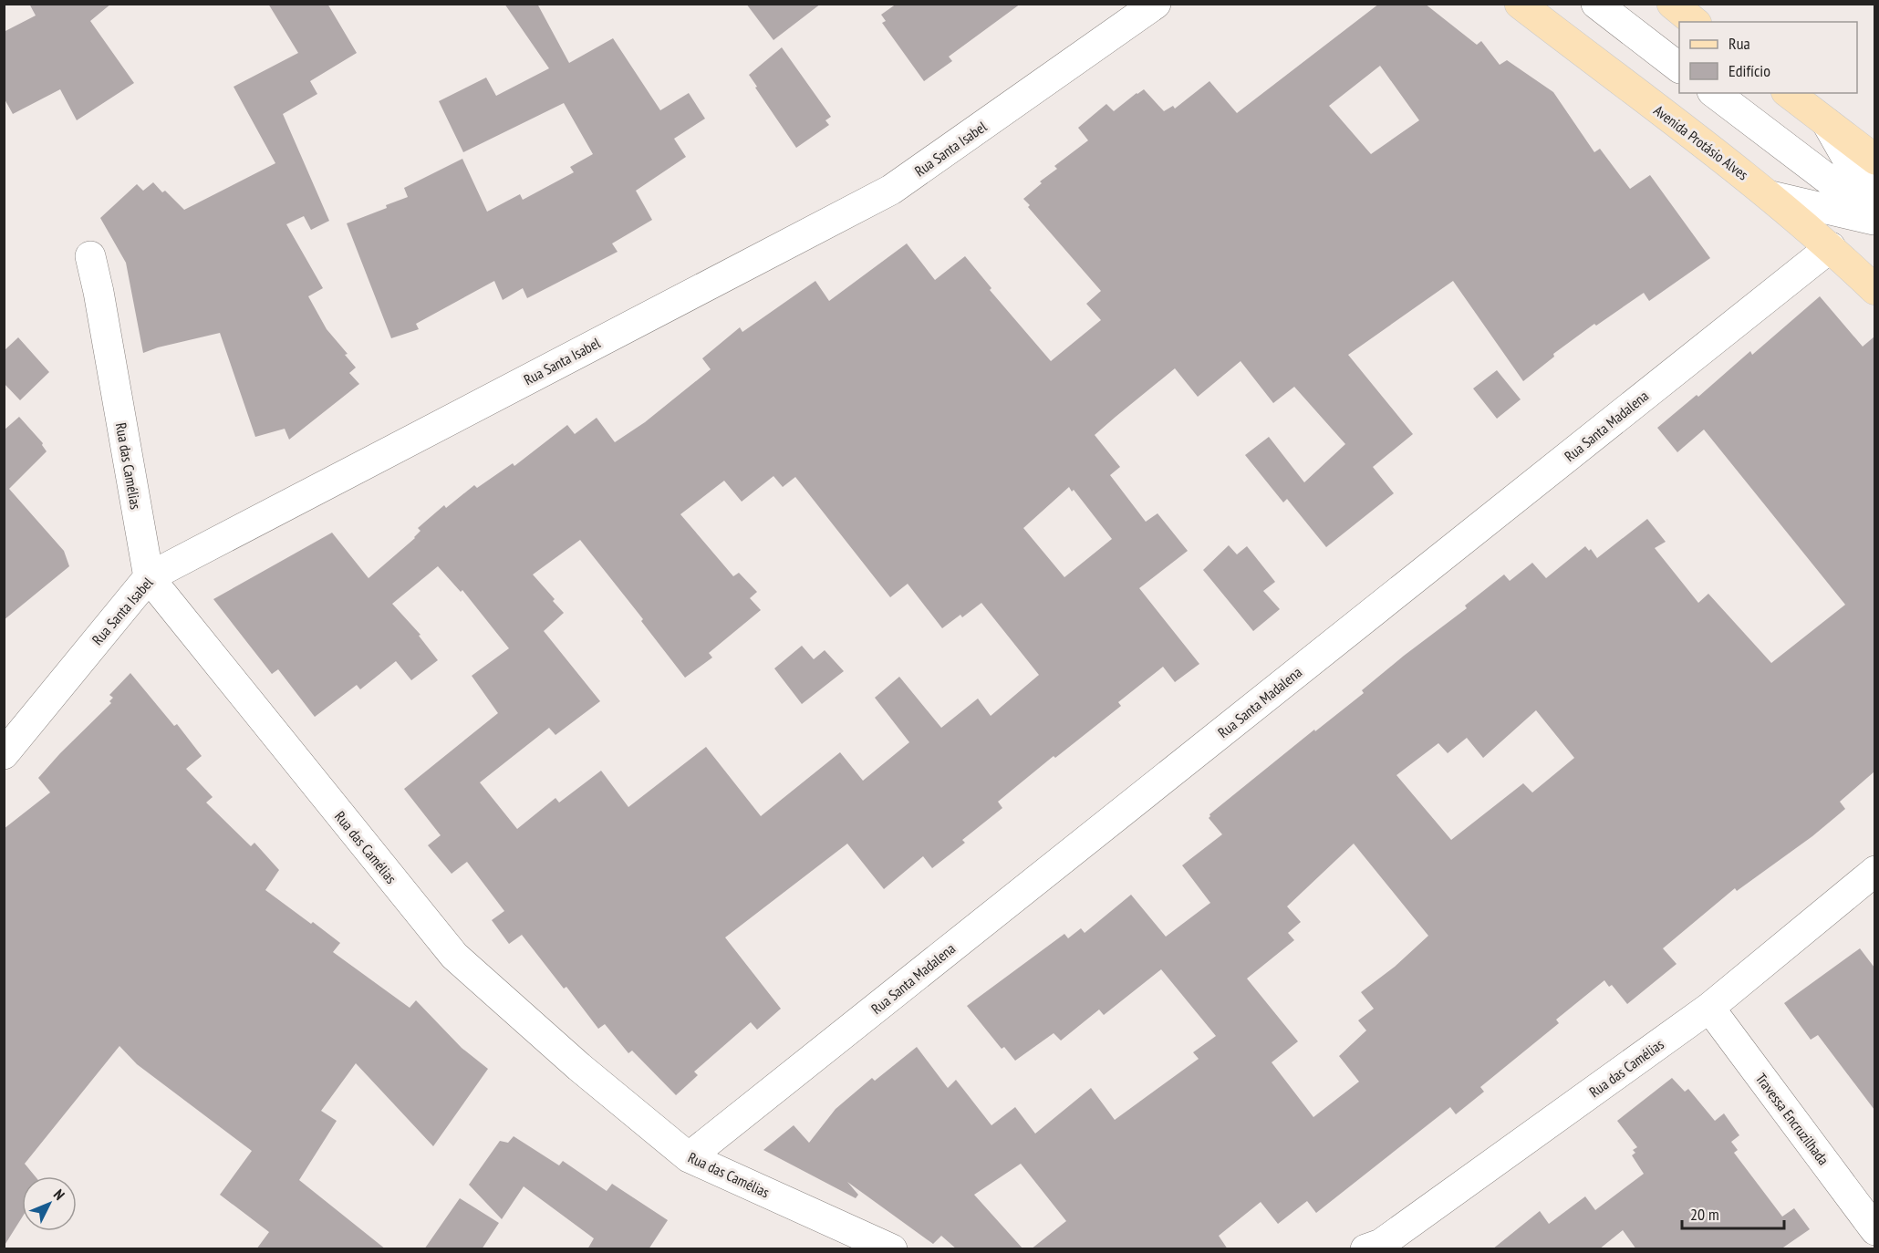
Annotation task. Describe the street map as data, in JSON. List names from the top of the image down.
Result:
{
  "streets": {
    "main road": ["Avenida Protásio Alves"],
    "street": [
      "Rua Santa Isabel",
      "Rua Santa Madalena",
      "Rua das Camélias",
      "Travessa Encruzilhada"
    ]
  },
  "crossings": [
    ["Avenida Protásio Alves", "Rua Santa Madalena"],
    ["Rua Santa Isabel", "Rua das Camélias"],
    ["Rua Santa Madalena", "Rua das Camélias"],
    ["Rua das Camélias", "Travessa Encruzilhada"]
  ],
  "legend": ["Rua", "Edifício"],
  "scale_bar": "20 m",
  "north": "top right"
}
